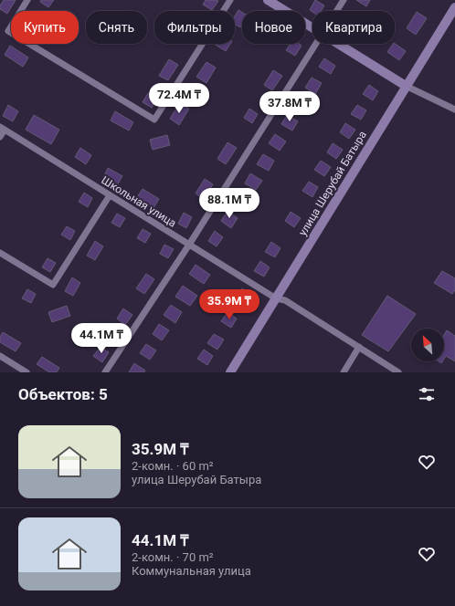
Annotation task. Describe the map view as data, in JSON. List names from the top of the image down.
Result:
{
  "streets": {
    "street": ["улица Шерубай Батыра", "Школьная улица"]
  },
  "crossings": [
    ["улица Шерубай Батыра", "Школьная улица"]
  ],
  "north": "top left",
  "page": {
    "chip": [
      "Купить",
      "Снять",
      "Фильтры",
      "Новое",
      "Квартира"
    ],
    "price": [
      "72.4M ₸",
      "37.8M ₸",
      "88.1M ₸",
      "35.9M ₸",
      "44.1M ₸"
    ],
    "heading": "Объектов: 5",
    "list": [
      {
        "name": "35.9M ₸",
        "note": "2-комн. · 60 m² · улица Шерубай Батыра"
      },
      {
        "name": "44.1M ₸",
        "note": "2-комн. · 70 m² · Коммунальная улица"
      }
    ]
  }
}
